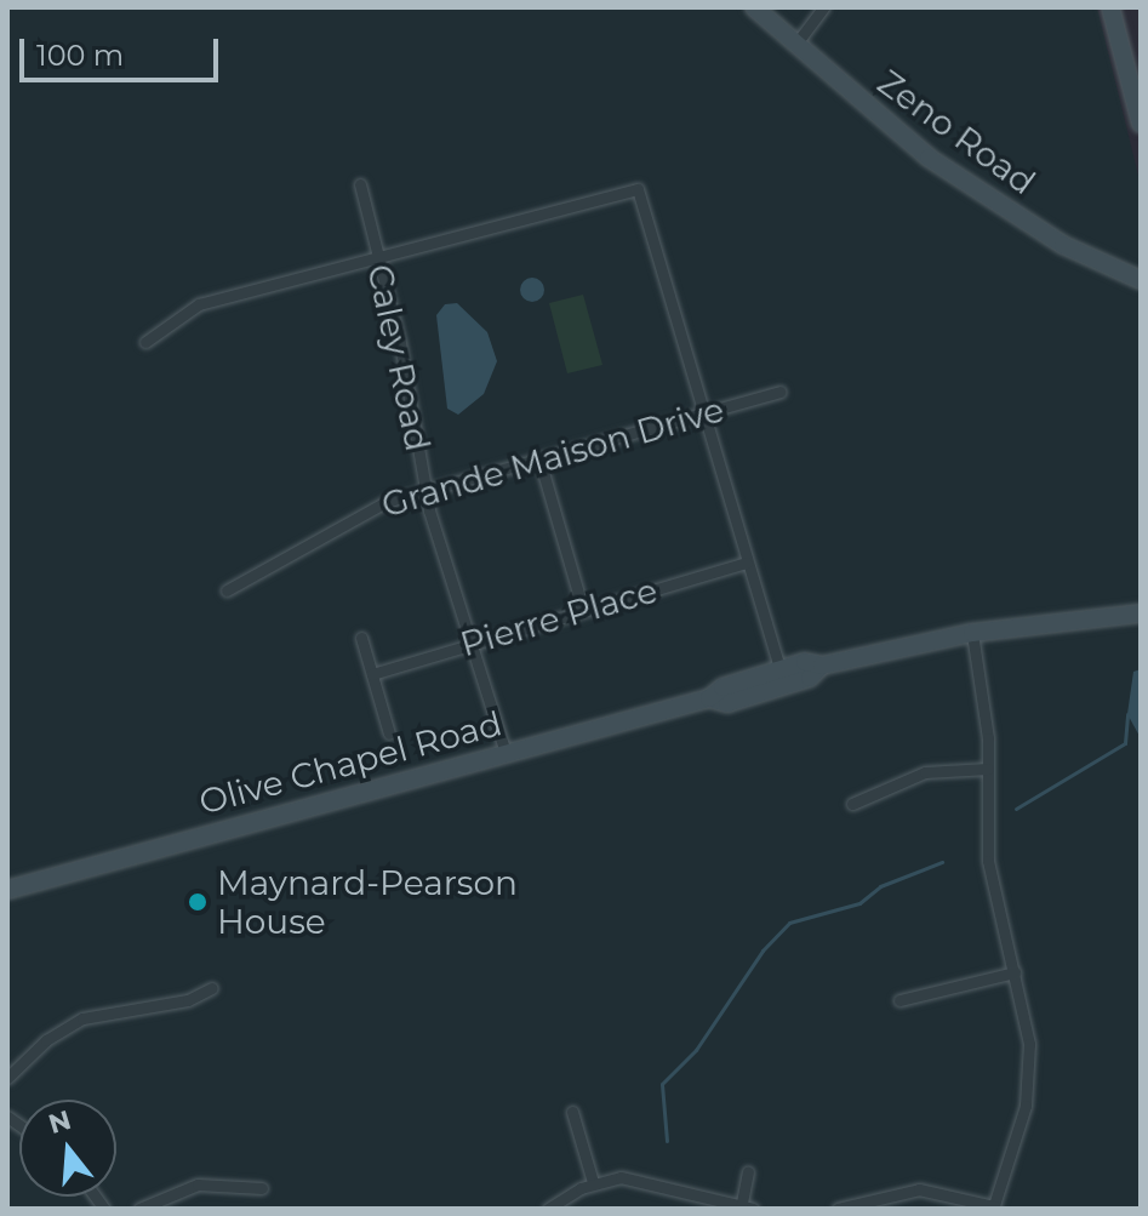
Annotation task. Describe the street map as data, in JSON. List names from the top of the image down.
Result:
{
  "streets": {
    "main road": ["Zeno Road", "Olive Chapel Road"],
    "street": ["Caley Road", "Grande Maison Drive", "Pierre Place"]
  },
  "crossings": [
    ["Caley Road", "Grande Maison Drive"],
    ["Caley Road", "Pierre Place"],
    ["Caley Road", "Olive Chapel Road"]
  ],
  "places": ["Maynard-Pearson House"],
  "scale_bar": "100 m",
  "north": "top"
}
